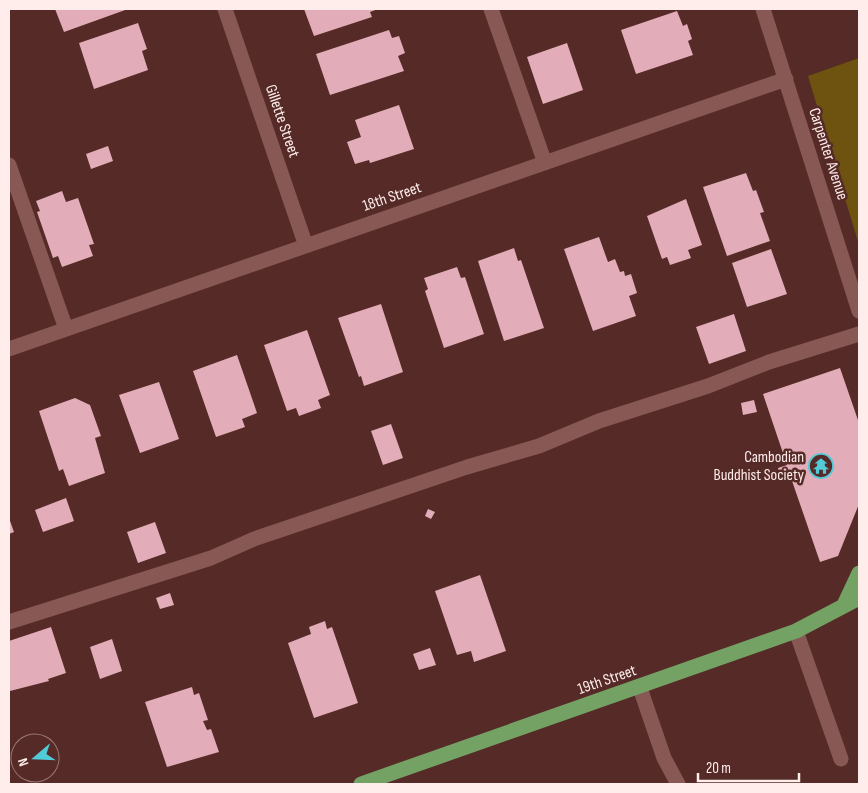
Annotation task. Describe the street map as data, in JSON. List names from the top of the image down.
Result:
{
  "streets": {
    "main road": ["19th Street"],
    "street": ["Gillette Street", "Carpenter Avenue", "18th Street"]
  },
  "crossings": [
    ["Gillette Street", "18th Street"],
    ["Carpenter Avenue", "18th Street"]
  ],
  "places": {
    "temple": ["Cambodian Buddhist Society"]
  },
  "scale_bar": "20 m",
  "north": "left"
}
